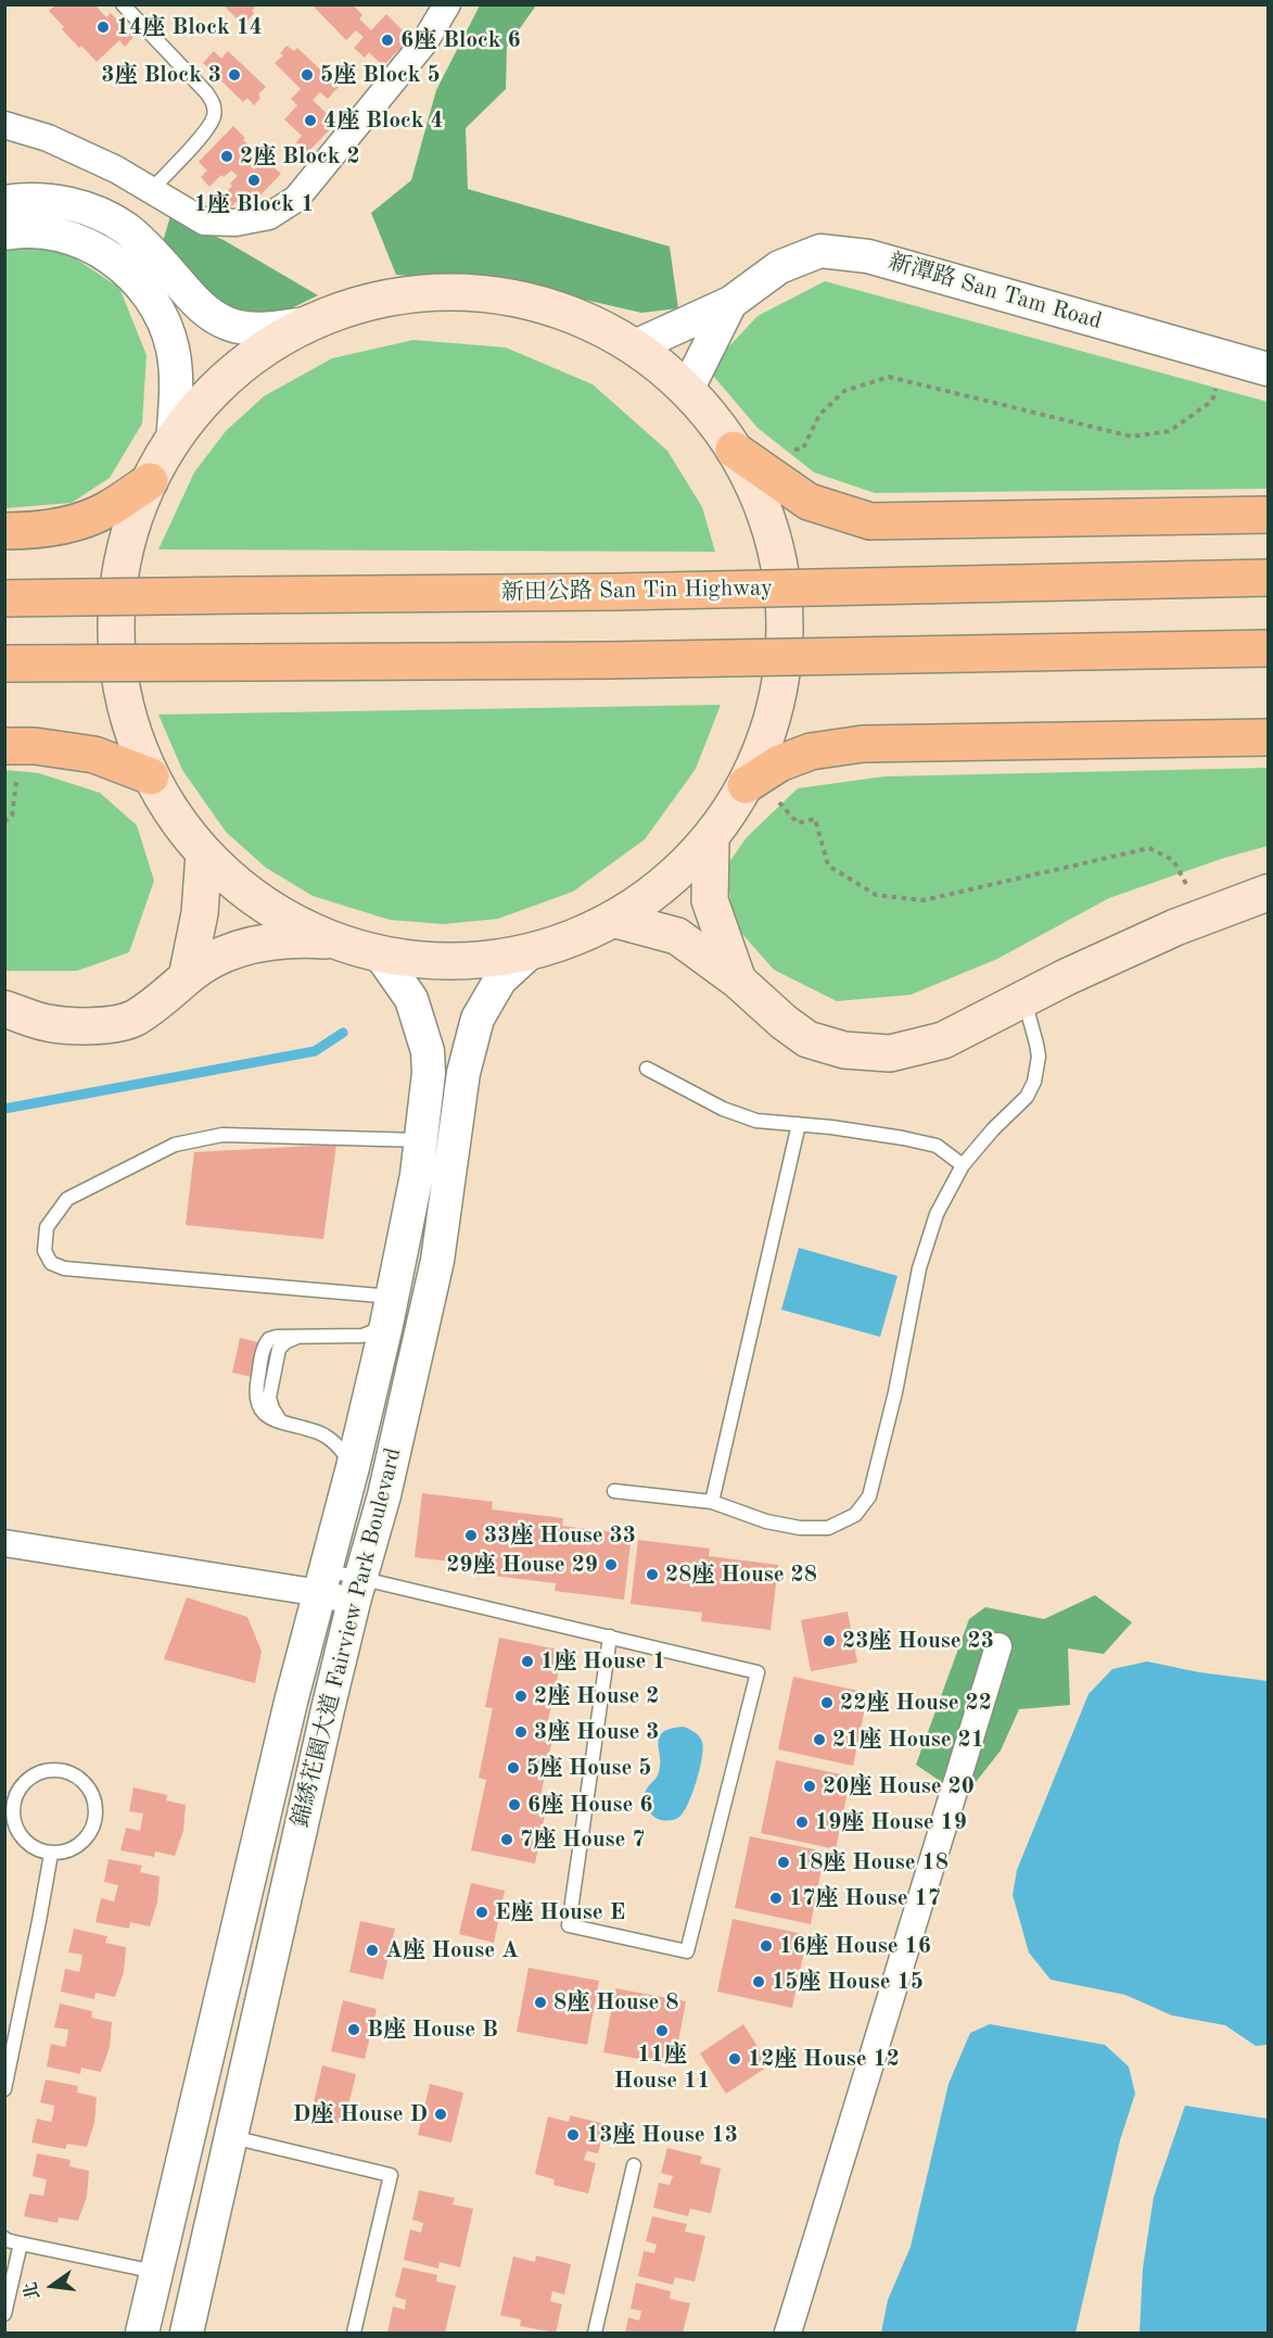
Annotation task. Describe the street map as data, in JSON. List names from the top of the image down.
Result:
{
  "streets": {
    "highway": ["新田公路 San Tin Highway"],
    "street": ["新潭路 San Tam Road", "錦綉花園大道 Fairview Park Boulevard"]
  },
  "places": [
    "14座 Block 14",
    "6座 Block 6",
    "3座 Block 3",
    "5座 Block 5",
    "4座 Block 4",
    "2座 Block 2",
    "1座 Block 1",
    "33座 House 33",
    "29座 House 29",
    "28座 House 28",
    "23座 House 23",
    "1座 House 1",
    "2座 House 2",
    "22座 House 22",
    "3座 House 3",
    "21座 House 21",
    "5座 House 5",
    "20座 House 20",
    "6座 House 6",
    "19座 House 19",
    "7座 House 7",
    "18座 House 18",
    "17座 House 17",
    "E座 House E",
    "16座 House 16",
    "A座 House A",
    "15座 House 15",
    "8座 House 8",
    "B座 House B",
    "11座 House 11",
    "12座 House 12",
    "D座 House D",
    "13座 House 13"
  ],
  "north": "left"
}
